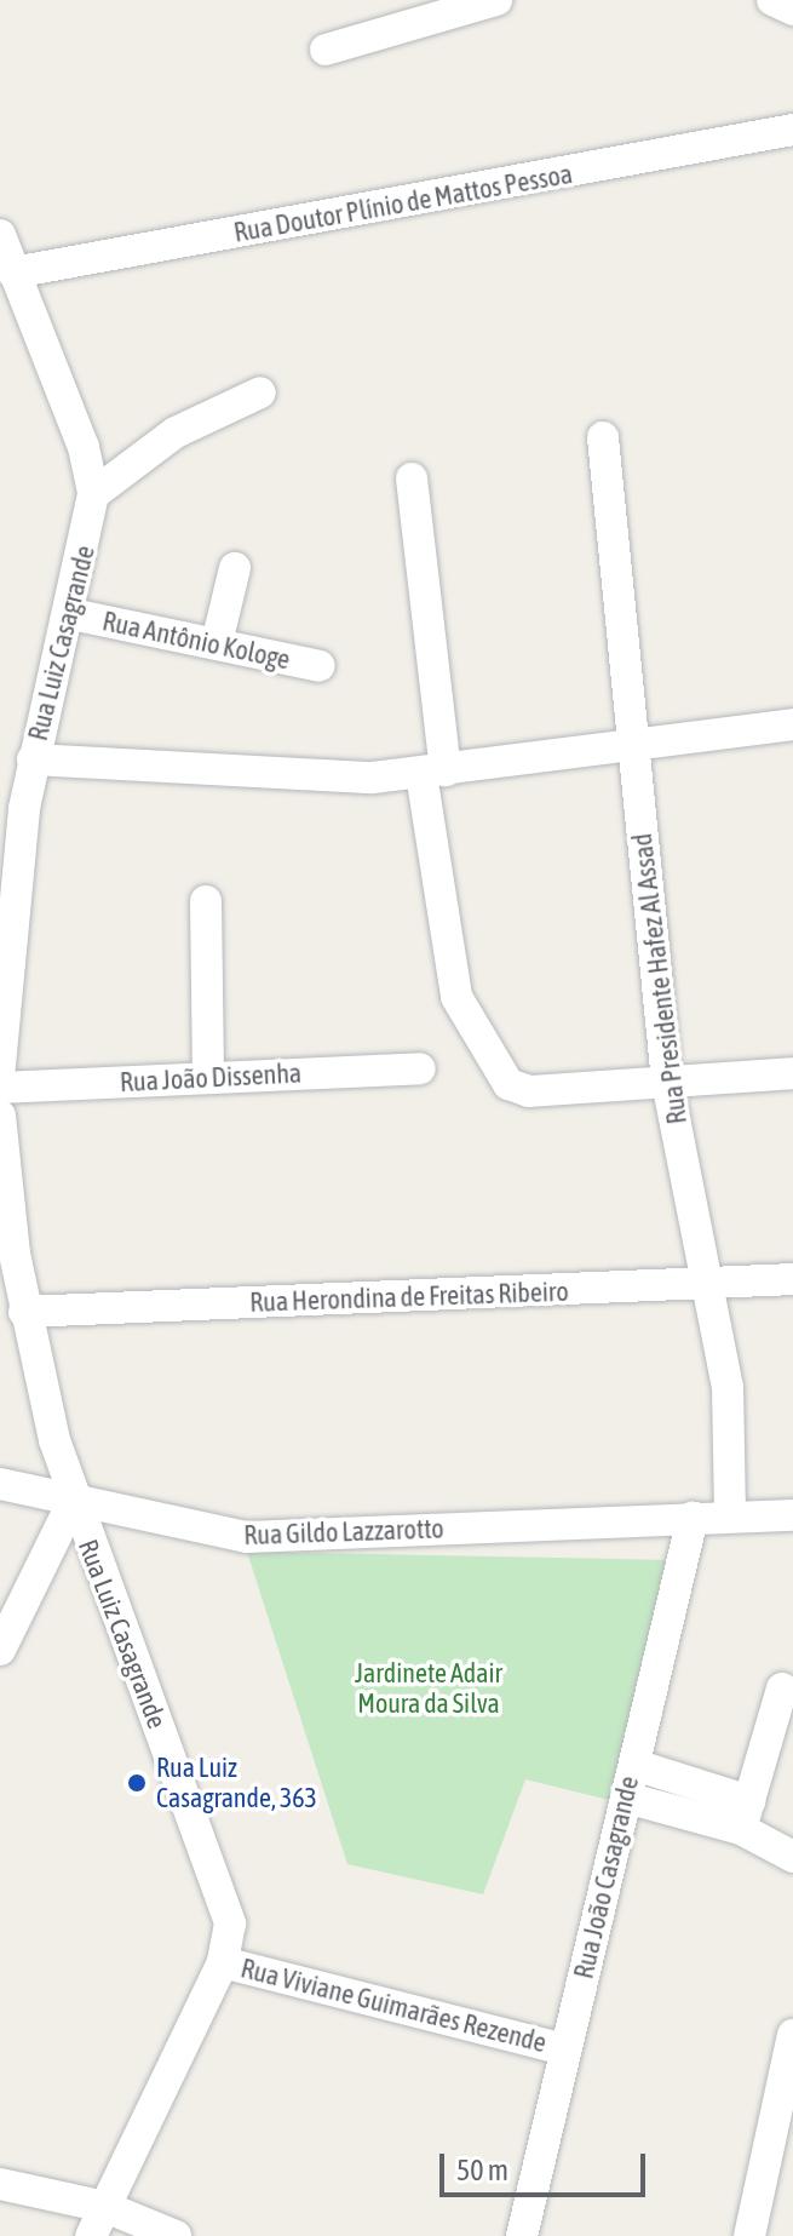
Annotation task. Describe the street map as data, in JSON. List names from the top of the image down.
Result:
{
  "streets": {
    "street": [
      "Rua Doutor Plínio de Mattos Pessoa",
      "Rua Antônio Kologe",
      "Rua Luiz Casagrande",
      "Rua Presidente Hafez Al Assad",
      "Rua João Dissenha",
      "Rua Herondina de Freitas Ribeiro",
      "Rua Gildo Lazzarotto",
      "Rua João Casagrande",
      "Rua Viviane Guimarães Rezende"
    ]
  },
  "crossings": [
    ["Rua Doutor Plínio de Mattos Pessoa", "Rua Luiz Casagrande"],
    ["Rua Antônio Kologe", "Rua Luiz Casagrande"],
    ["Rua Luiz Casagrande", "Rua Herondina de Freitas Ribeiro"],
    ["Rua Luiz Casagrande", "Rua Gildo Lazzarotto"],
    ["Rua Luiz Casagrande", "Rua Viviane Guimarães Rezende"],
    ["Rua Presidente Hafez Al Assad", "Rua Herondina de Freitas Ribeiro"],
    ["Rua Presidente Hafez Al Assad", "Rua Gildo Lazzarotto"],
    ["Rua Gildo Lazzarotto", "Rua João Casagrande"],
    ["Rua João Casagrande", "Rua Viviane Guimarães Rezende"]
  ],
  "parks": ["Jardinete Adair Moura da Silva"],
  "places": ["Rua Luiz Casagrande, 363"],
  "scale_bar": "50 m"
}
